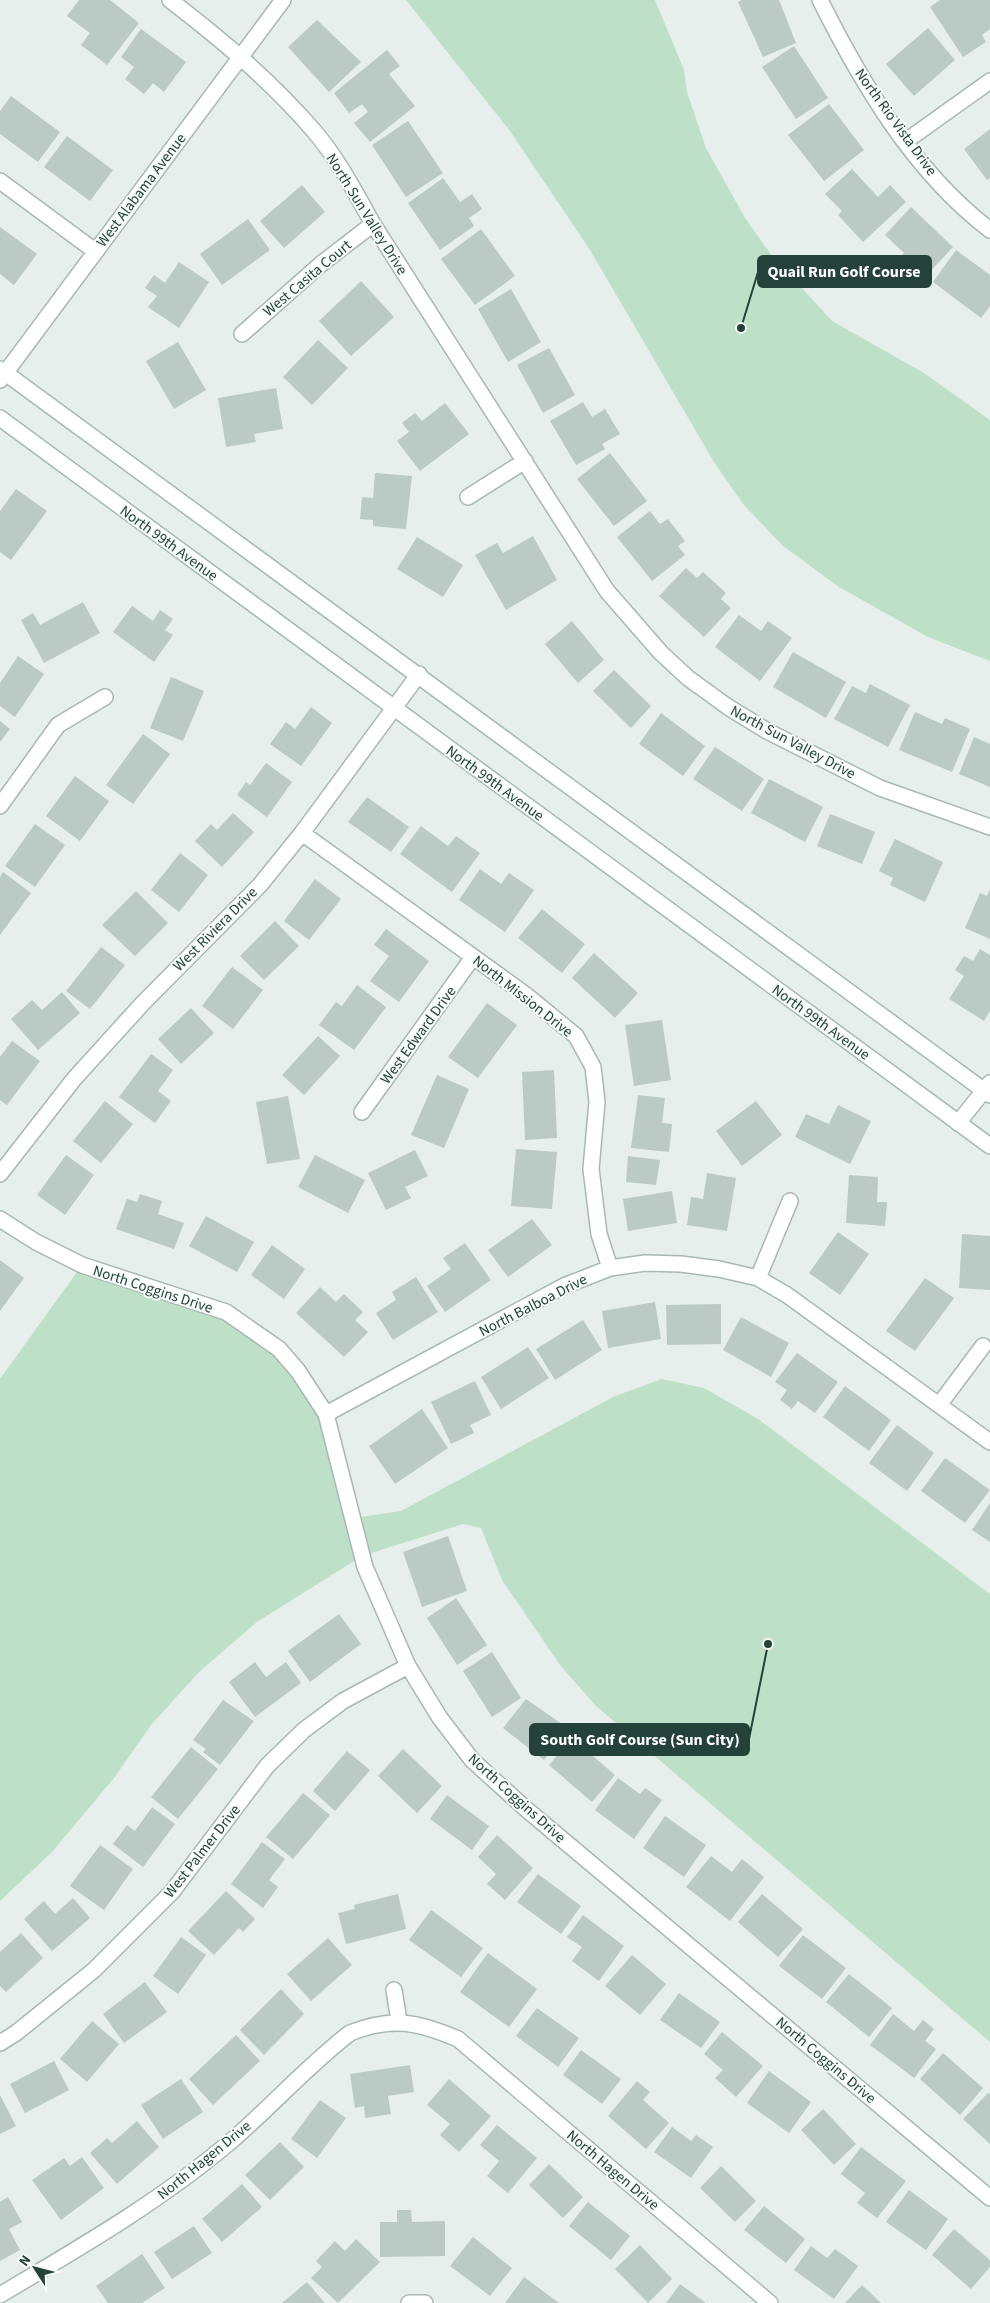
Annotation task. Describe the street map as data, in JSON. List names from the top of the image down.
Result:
{
  "streets": {
    "street": [
      "North Rio Vista Drive",
      "West Alabama Avenue",
      "North Sun Valley Drive",
      "West Casita Court",
      "North 99th Avenue",
      "West Riviera Drive",
      "North Mission Drive",
      "West Edward Drive",
      "North Coggins Drive",
      "North Balboa Drive",
      "West Palmer Drive",
      "North Hagen Drive"
    ]
  },
  "crossings": [
    ["West Alabama Avenue", "North Sun Valley Drive"],
    ["North Sun Valley Drive", "West Casita Court"],
    ["North 99th Avenue", "West Riviera Drive"],
    ["West Riviera Drive", "North Mission Drive"],
    ["North Mission Drive", "West Edward Drive"],
    ["North Mission Drive", "North Balboa Drive"],
    ["North Coggins Drive", "North Balboa Drive"],
    ["North Coggins Drive", "West Palmer Drive"]
  ],
  "places": ["Quail Run Golf Course", "South Golf Course (Sun City)"],
  "north": "top left"
}
